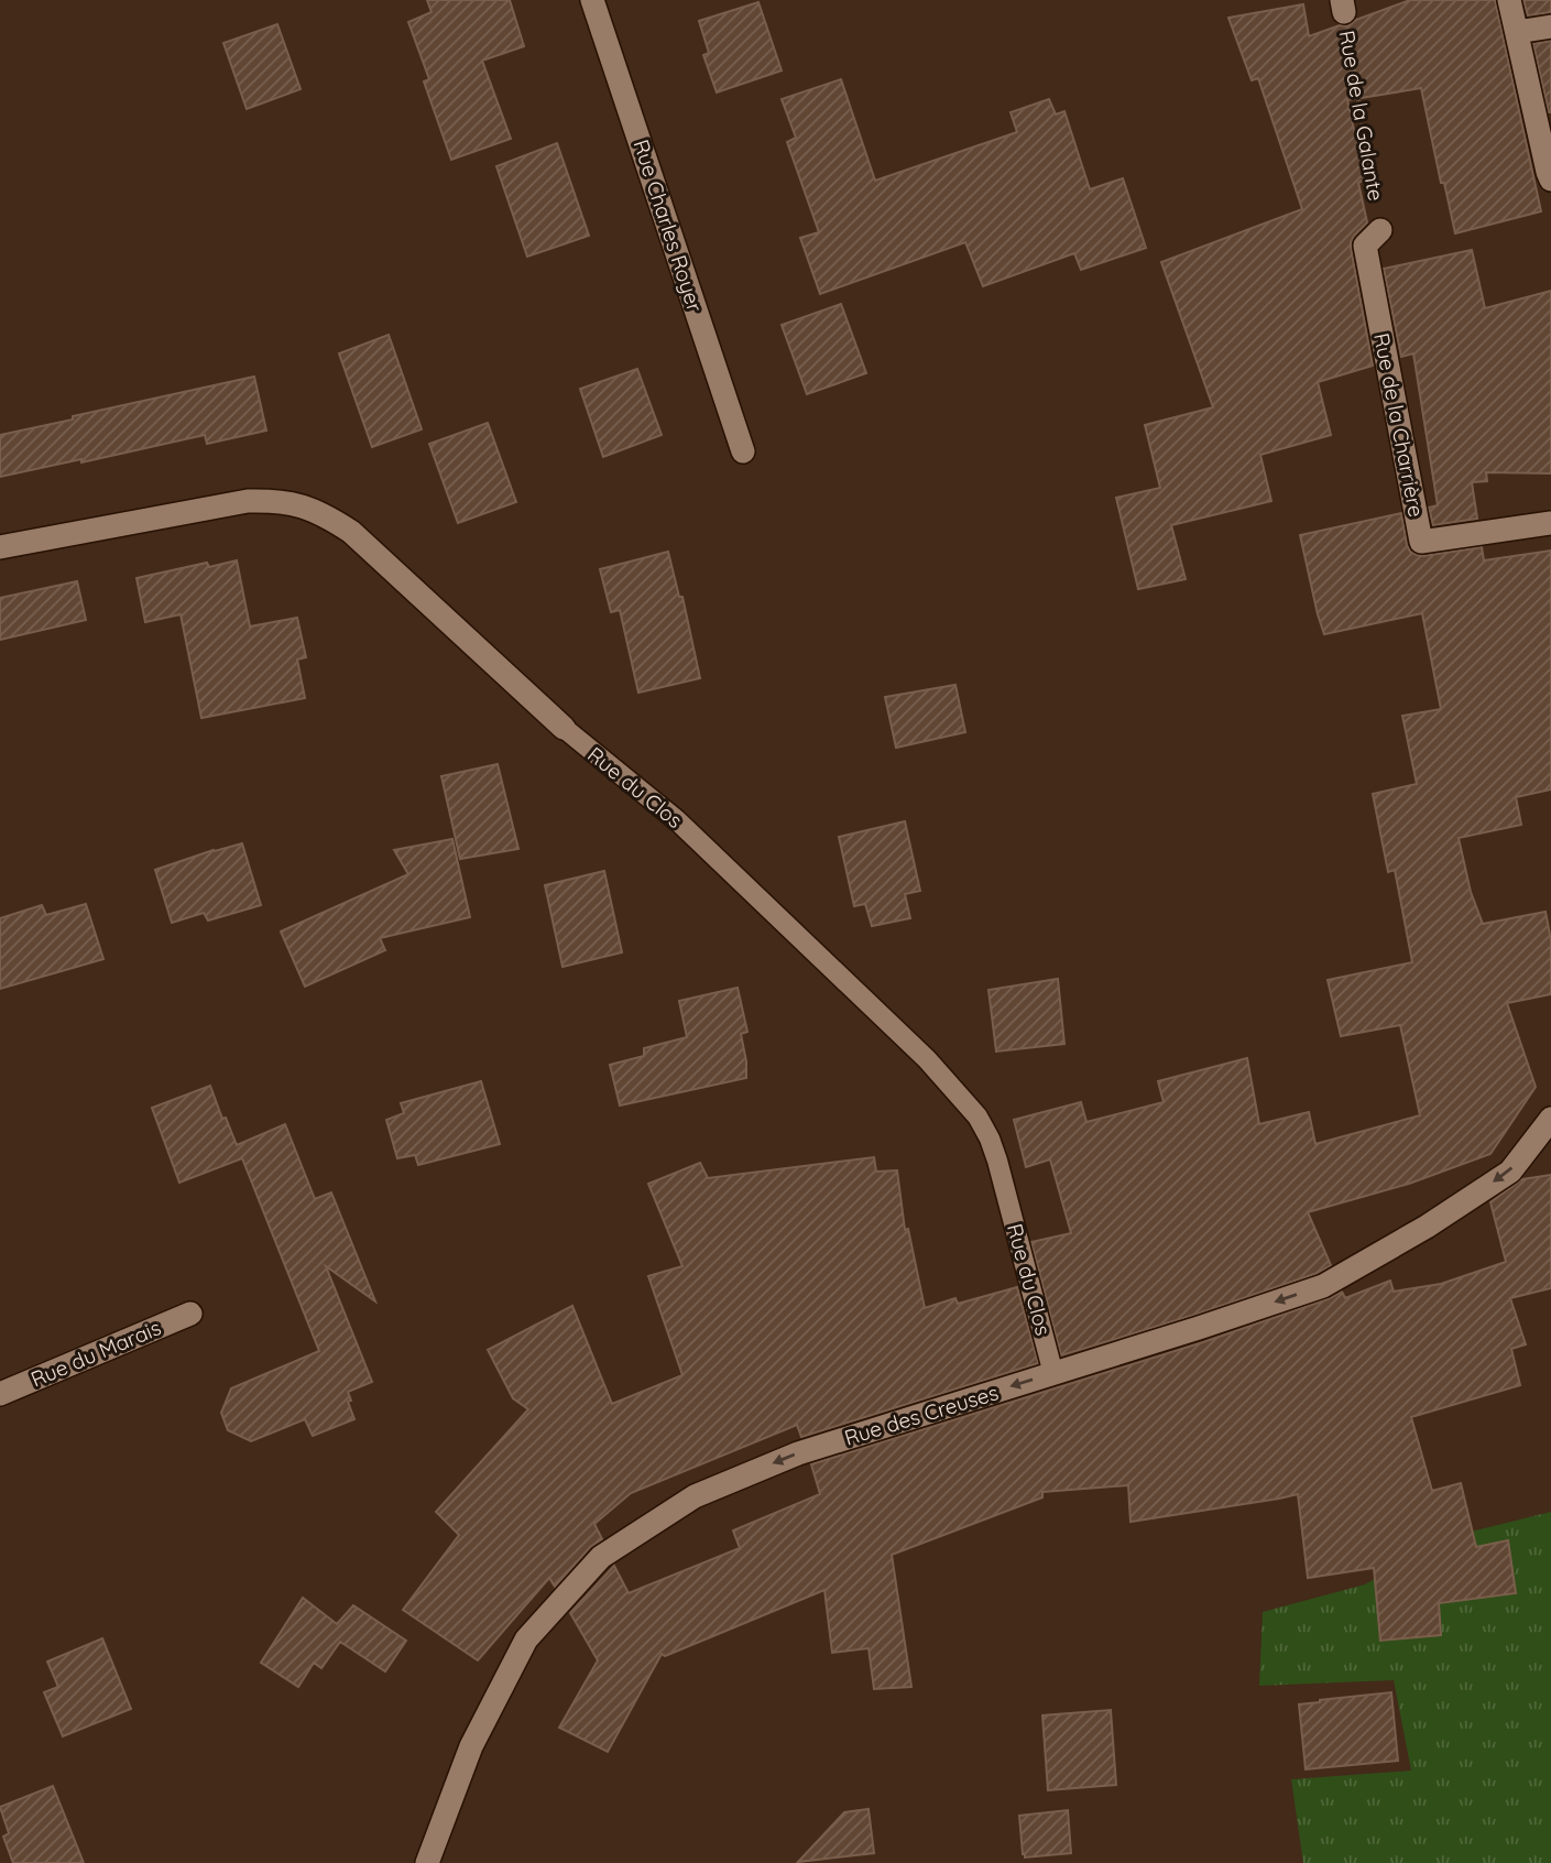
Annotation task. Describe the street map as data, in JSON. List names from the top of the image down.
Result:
{
  "streets": {
    "street": [
      "Rue Charles Royer",
      "Rue de la Charrière",
      "Rue du Clos",
      "Rue du Marais",
      "Rue des Creuses"
    ],
    "path": ["Rue de la Galante"]
  },
  "crossings": [
    ["Rue de la Galante", "Rue de la Charrière"],
    ["Rue du Clos", "Rue des Creuses"]
  ],
  "one_way": ["Rue des Creuses"]
}
